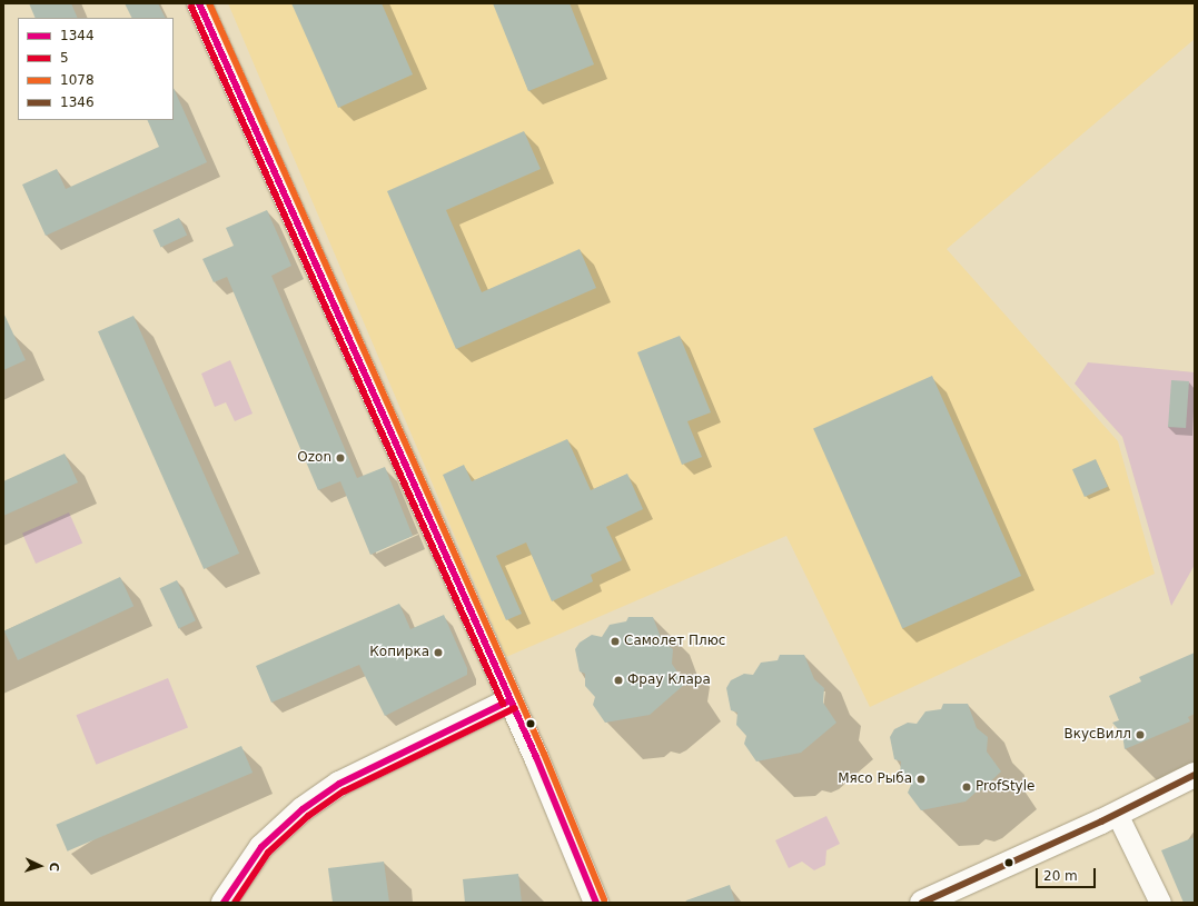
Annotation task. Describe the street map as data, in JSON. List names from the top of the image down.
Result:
{
  "places": [
    "Ozon",
    "Самолет Плюс",
    "Копирка",
    "Фрау Клара",
    "ВкусВилл",
    "Мясо Рыба",
    "ProfStyle"
  ],
  "lines": [
    "transit line 1344",
    "transit line 1078",
    "transit line 5",
    "transit line 1346"
  ],
  "legend": [
    "1344",
    "5",
    "1078",
    "1346"
  ],
  "scale_bar": "20 m",
  "north": "right"
}
